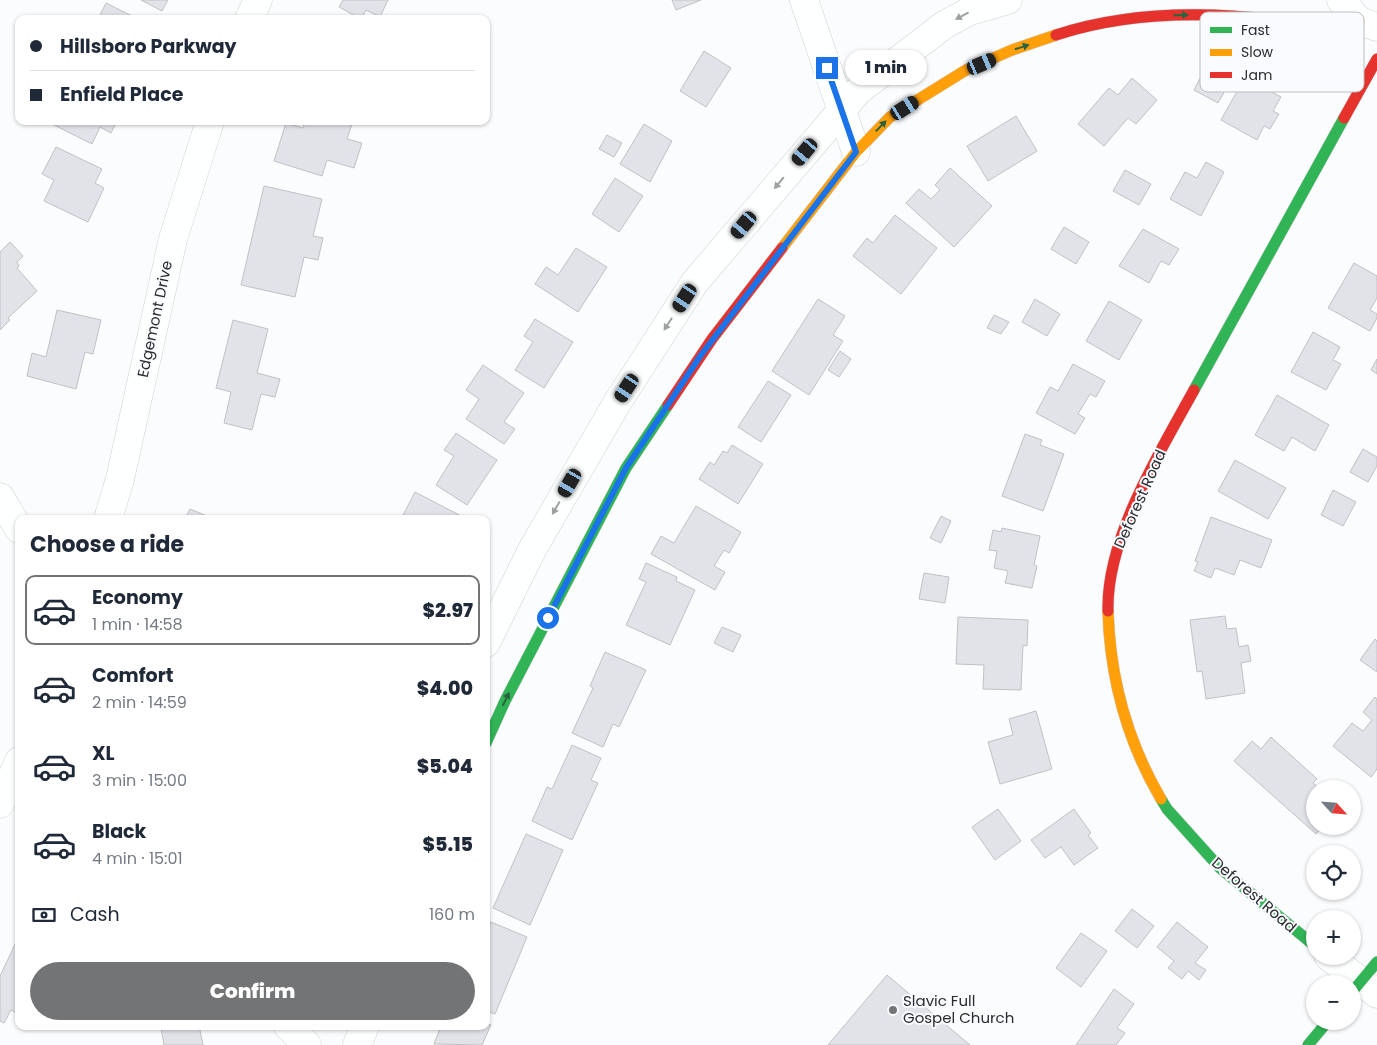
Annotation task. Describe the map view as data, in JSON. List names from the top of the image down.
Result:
{
  "streets": {
    "street": ["Edgemont Drive", "Deforest Road"]
  },
  "places": ["Slavic Full Gospel Church"],
  "legend": ["Fast", "Slow", "Jam"],
  "north": "bottom right",
  "page": {
    "banner": ["Hillsboro Parkway", "Enfield Place"],
    "bubble": "1 min",
    "heading": "Choose a ride",
    "list": [
      {
        "name": "Economy",
        "note": "1 min · 14:58",
        "value": "$2.97"
      },
      {
        "name": "Comfort",
        "note": "2 min · 14:59",
        "value": "$4.00"
      },
      {
        "name": "XL",
        "note": "3 min · 15:00",
        "value": "$5.04"
      },
      {
        "name": "Black",
        "note": "4 min · 15:01",
        "value": "$5.15"
      }
    ],
    "map_buttons": ["+", "−"],
    "pay": ["Cash", "160 m"],
    "buttons": "Confirm"
  }
}
